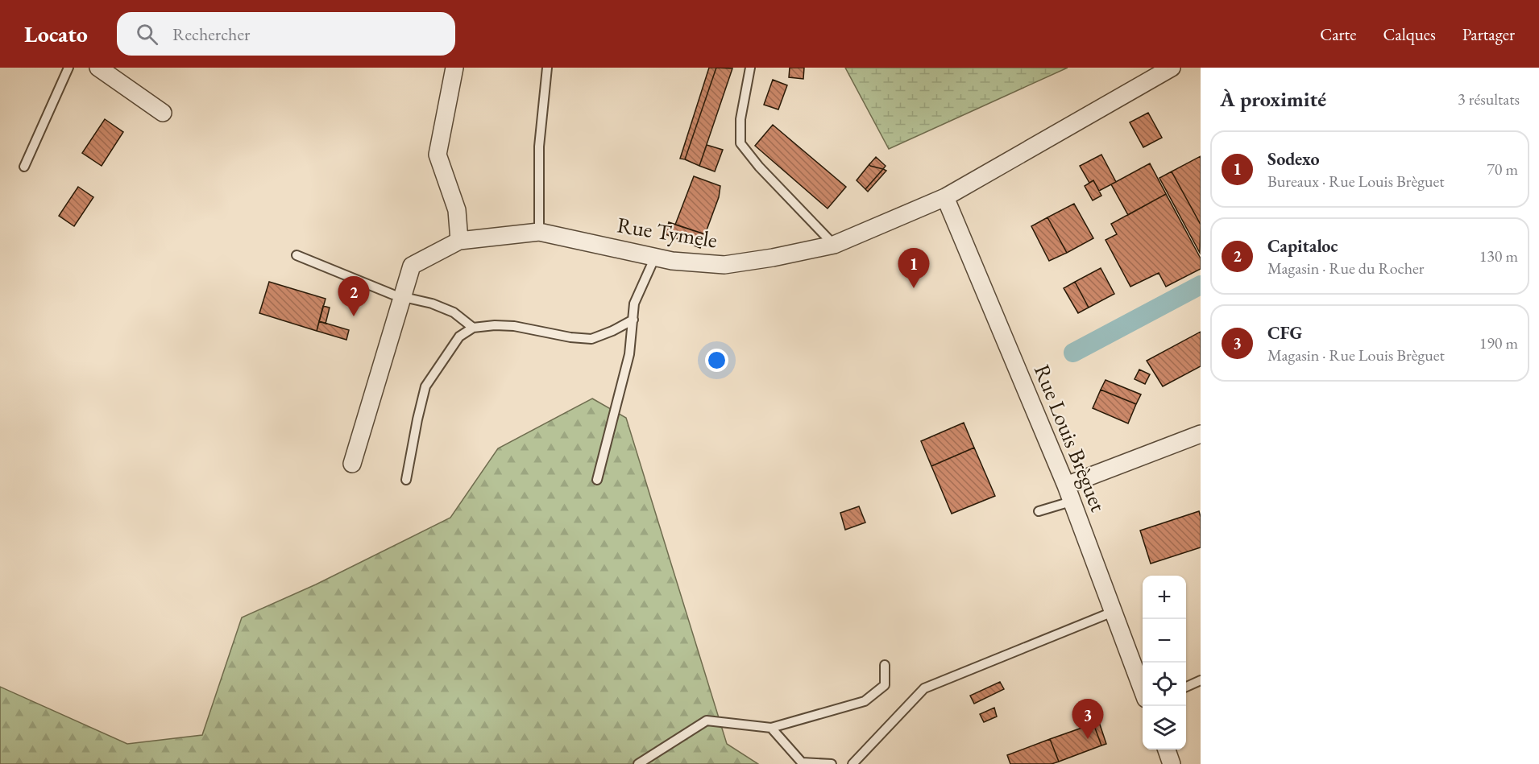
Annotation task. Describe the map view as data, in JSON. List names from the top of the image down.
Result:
{
  "streets": {
    "street": ["Rue Tymele", "Rue Louis Brèguet"]
  },
  "crossings": [
    ["Rue Tymele", "Rue Louis Brèguet"]
  ],
  "page": {
    "header": "Locato",
    "search": "Rechercher",
    "nav": ["Carte", "Calques", "Partager"],
    "heading": ["À proximité", "3 résultats"],
    "list": [
      {
        "mark": "1",
        "name": "Sodexo",
        "note": "Bureaux · Rue Louis Brèguet",
        "value": "70 m"
      },
      {
        "mark": "2",
        "name": "Capitaloc",
        "note": "Magasin · Rue du Rocher",
        "value": "130 m"
      },
      {
        "mark": "3",
        "name": "CFG",
        "note": "Magasin · Rue Louis Brèguet",
        "value": "190 m"
      }
    ],
    "pins": ["1", "2", "3"],
    "map_buttons": ["+", "−"]
  }
}
